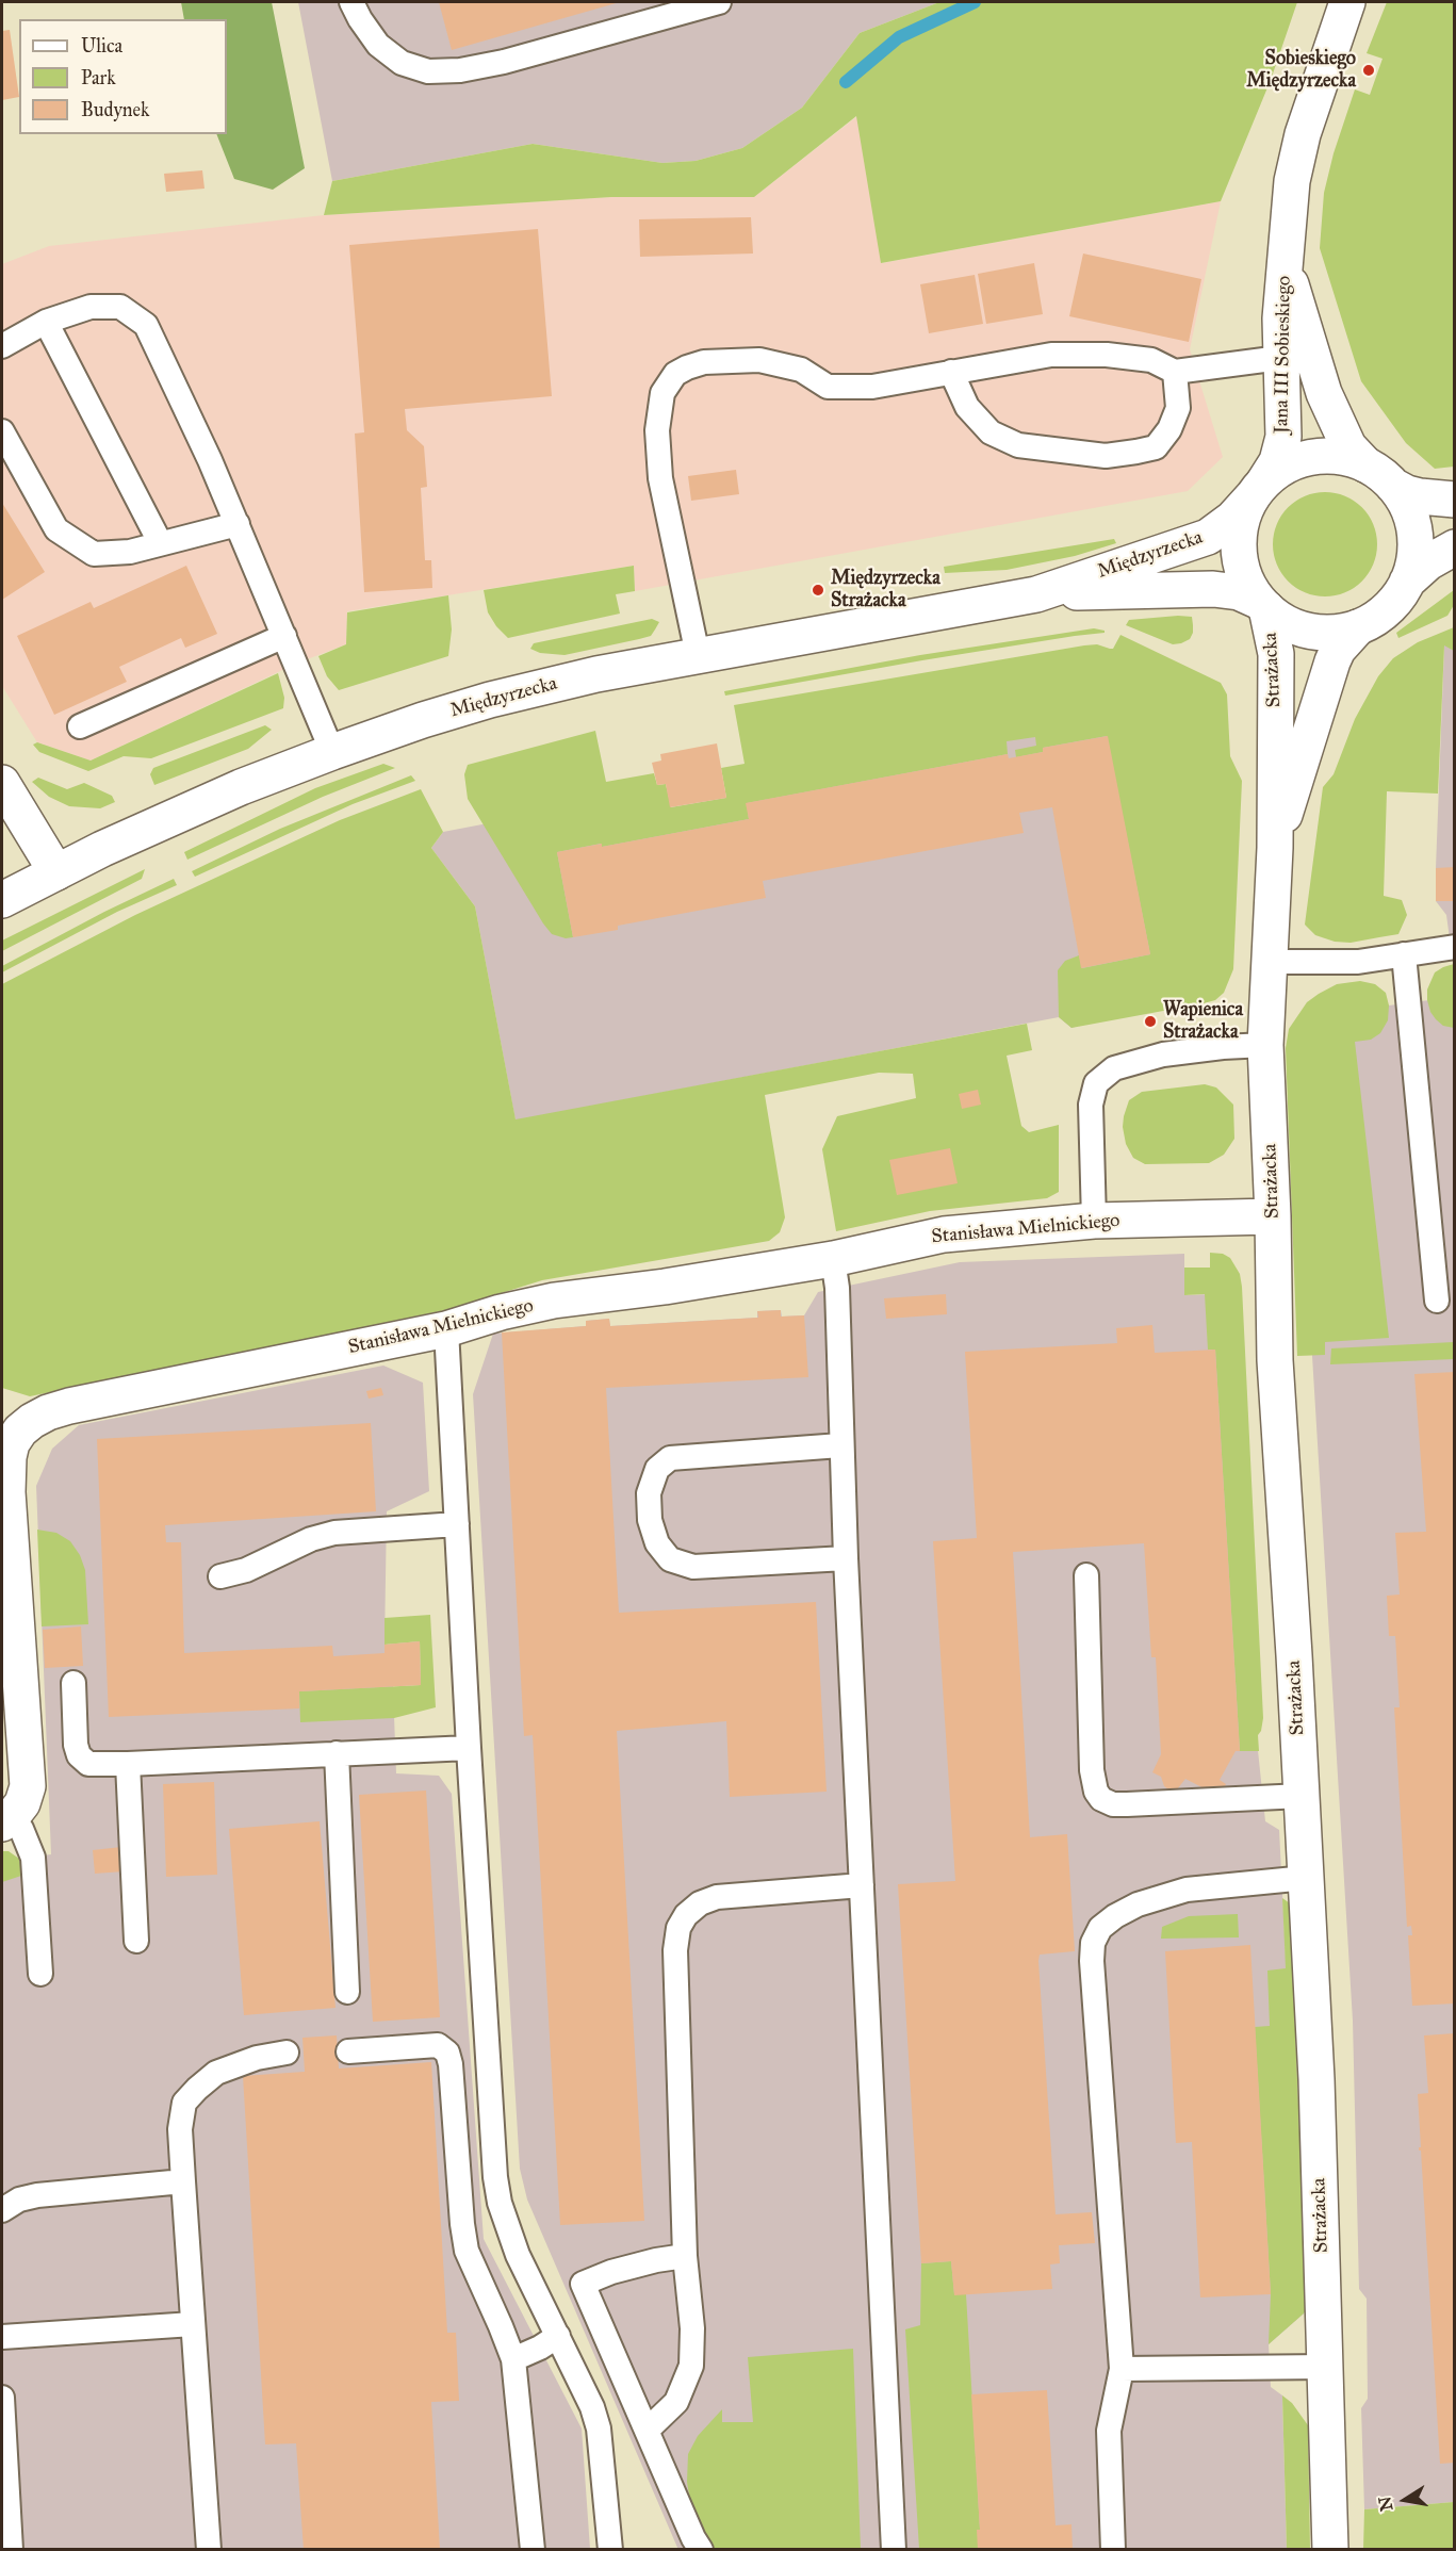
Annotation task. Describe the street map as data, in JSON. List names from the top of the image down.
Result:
{
  "streets": {
    "street": [
      "Jana III Sobieskiego",
      "Międzyrzecka",
      "Strażacka",
      "Stanisława Mielnickiego"
    ]
  },
  "crossings": [
    ["Jana III Sobieskiego", "Międzyrzecka"],
    ["Jana III Sobieskiego", "Strażacka"],
    ["Międzyrzecka", "Strażacka"],
    ["Strażacka", "Stanisława Mielnickiego"]
  ],
  "places": ["Sobieskiego Międzyrzecka", "Międzyrzecka Strażacka", "Wapienica Strażacka"],
  "legend": ["Ulica", "Park", "Budynek"],
  "north": "left"
}
